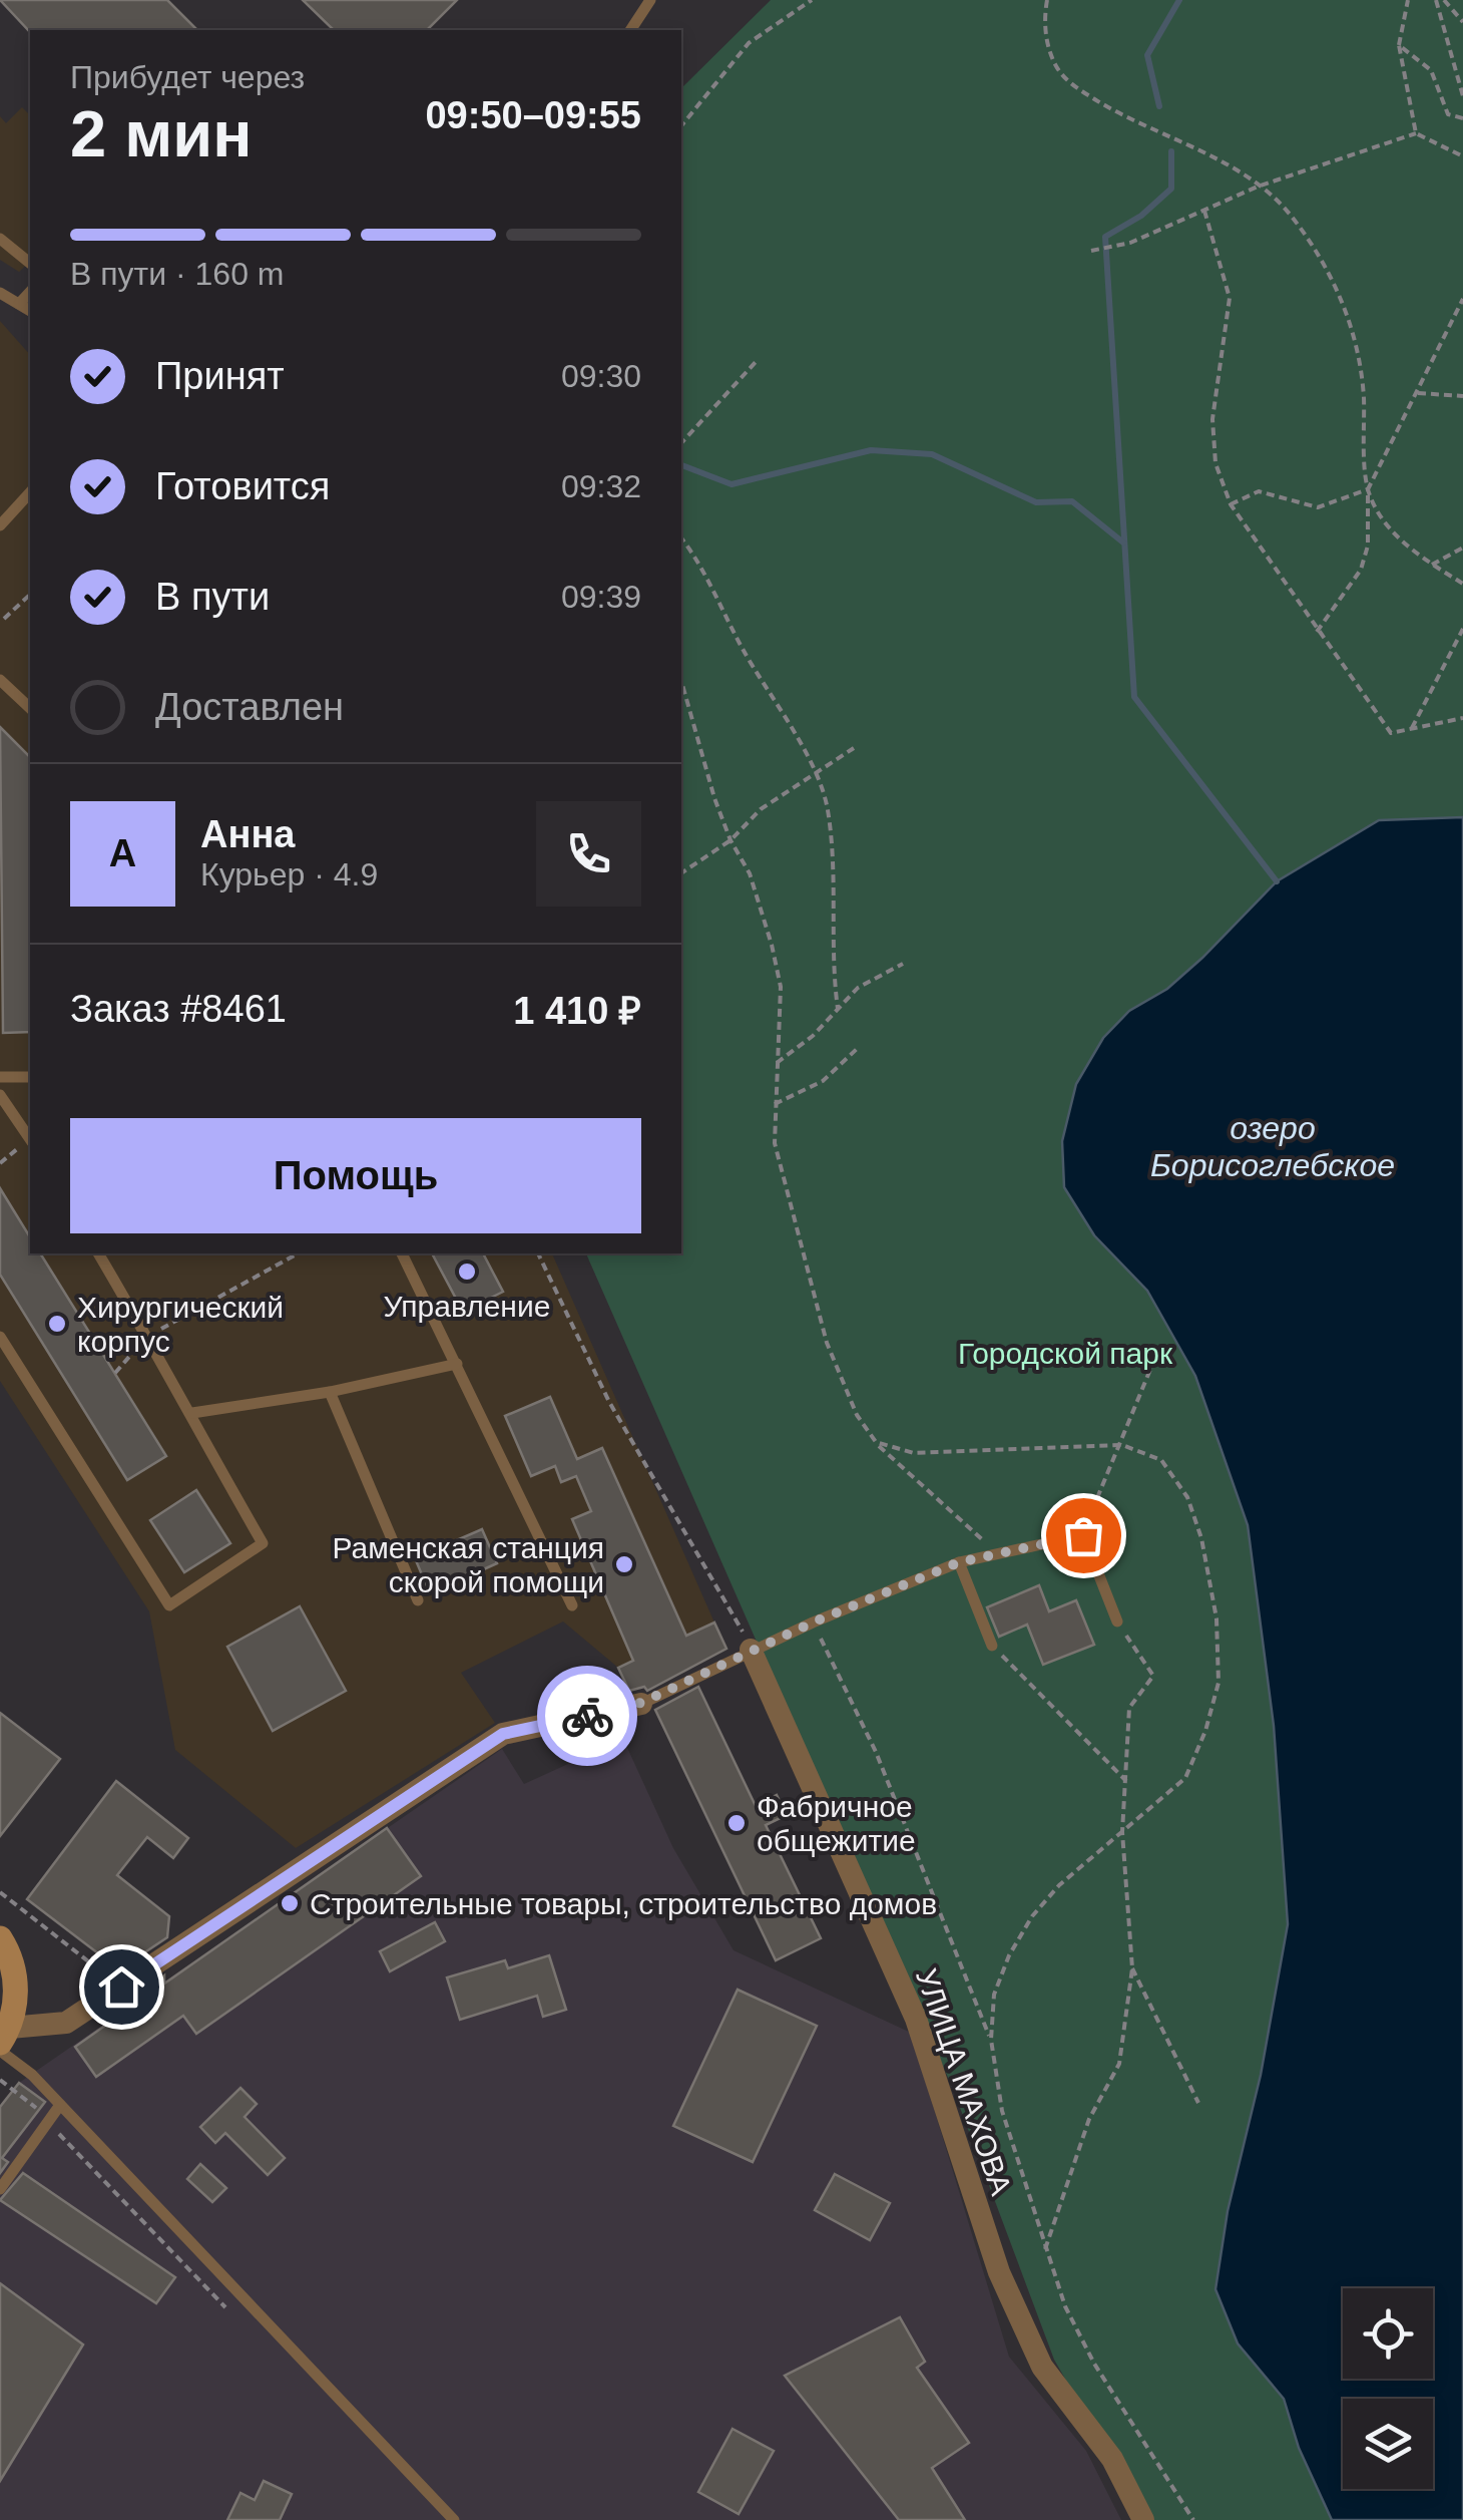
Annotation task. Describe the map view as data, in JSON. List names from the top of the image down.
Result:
{
  "streets": {
    "street": ["УЛИЦА МАХОВА"]
  },
  "water": ["озеро Борисоглебское"],
  "parks": ["Городской парк"],
  "places": [
    "Управление",
    "Хирургический корпус",
    "Раменская станция скорой помощи",
    "Фабричное общежитие",
    "Строительные товары, строительство домов"
  ],
  "page": {
    "heading": ["2 мин", "Прибудет через", "09:50–09:55"],
    "panel": [
      "Анна",
      "Курьер · 4.9",
      "Заказ #8461",
      "1 410 ₽"
    ],
    "bar": "В пути · 160 m",
    "list": [
      ["Принят", "09:30"],
      ["Готовится", "09:32"],
      ["В пути", "09:39"],
      "Доставлен"
    ],
    "round": "А",
    "buttons": "Помощь"
  }
}
